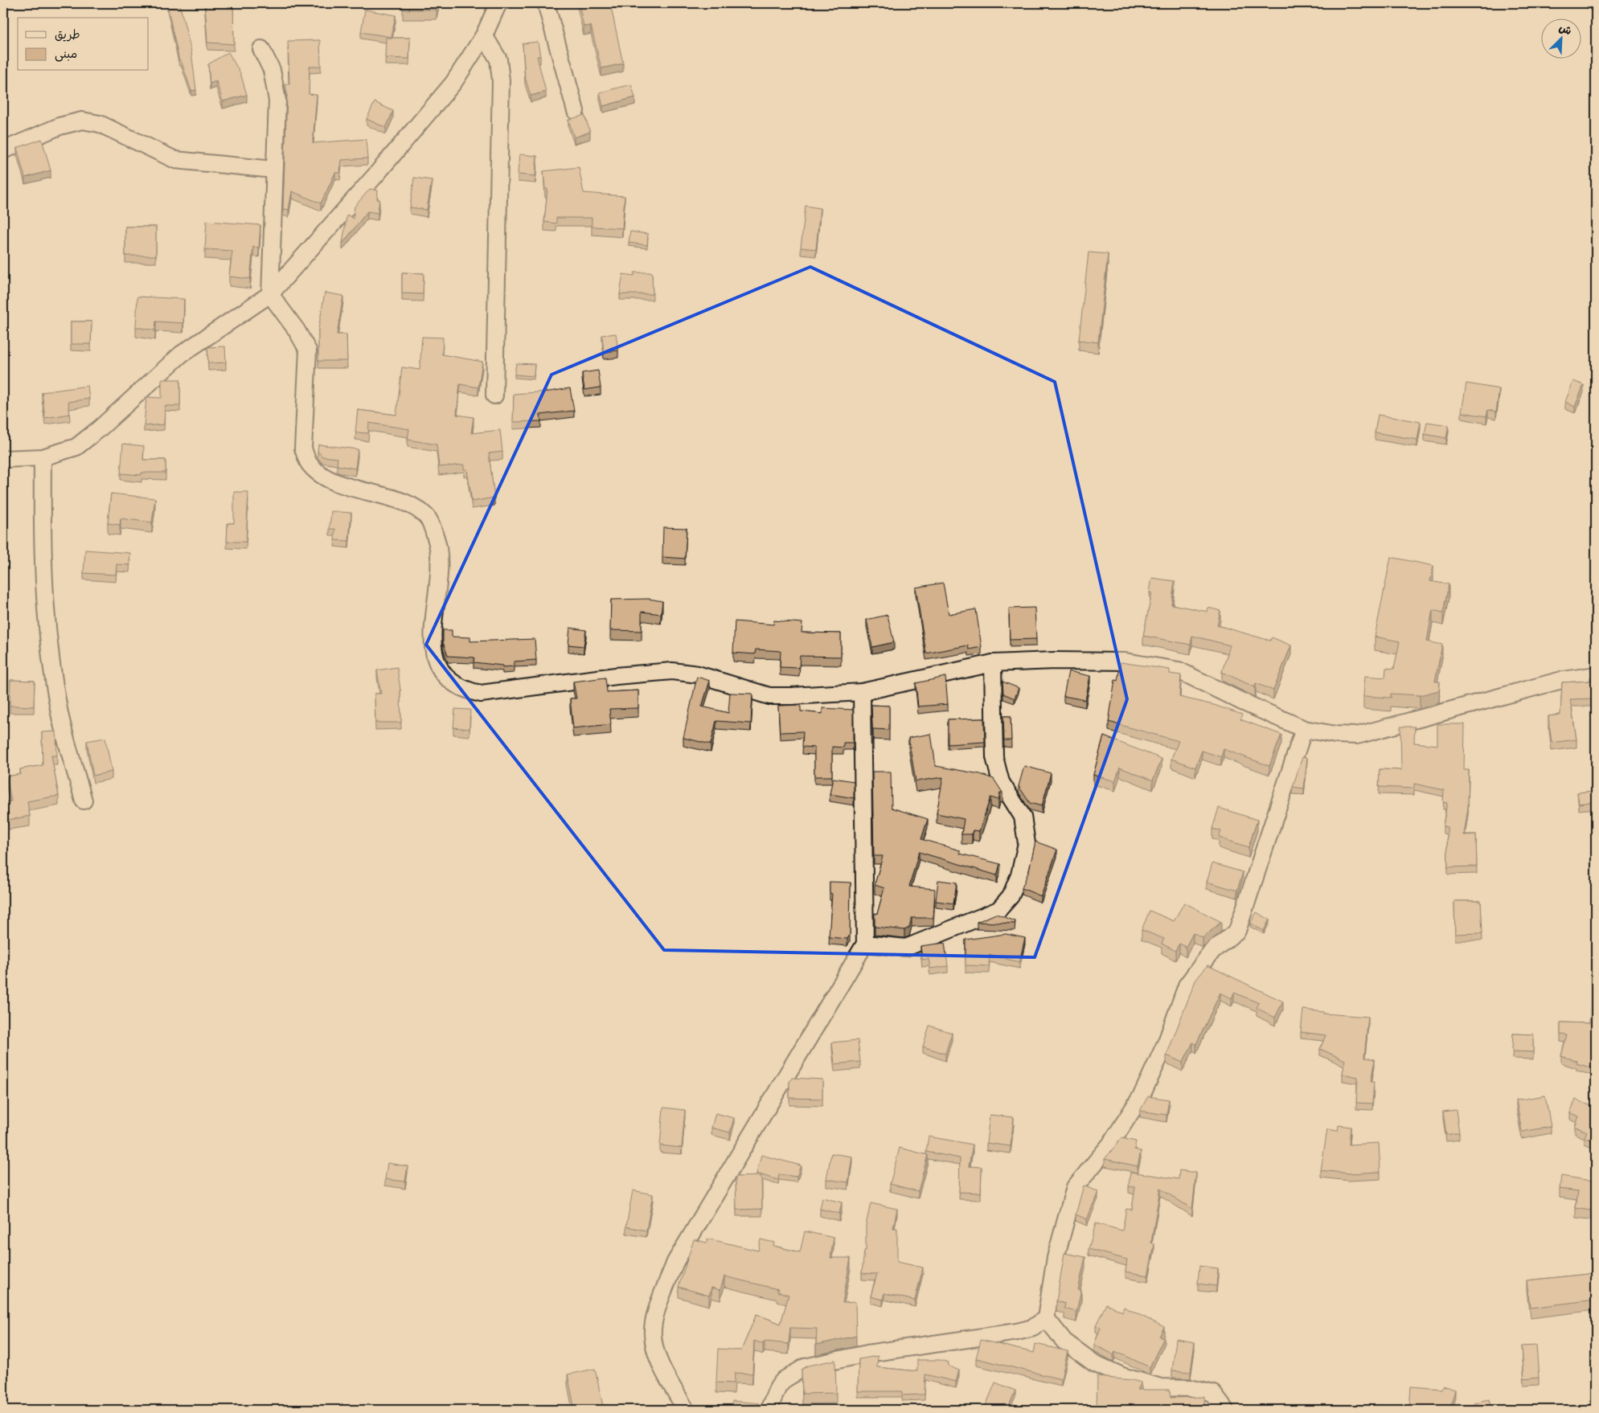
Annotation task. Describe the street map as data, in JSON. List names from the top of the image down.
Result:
{
  "legend": ["طريق", "مبنى"],
  "north": "top right"
}
